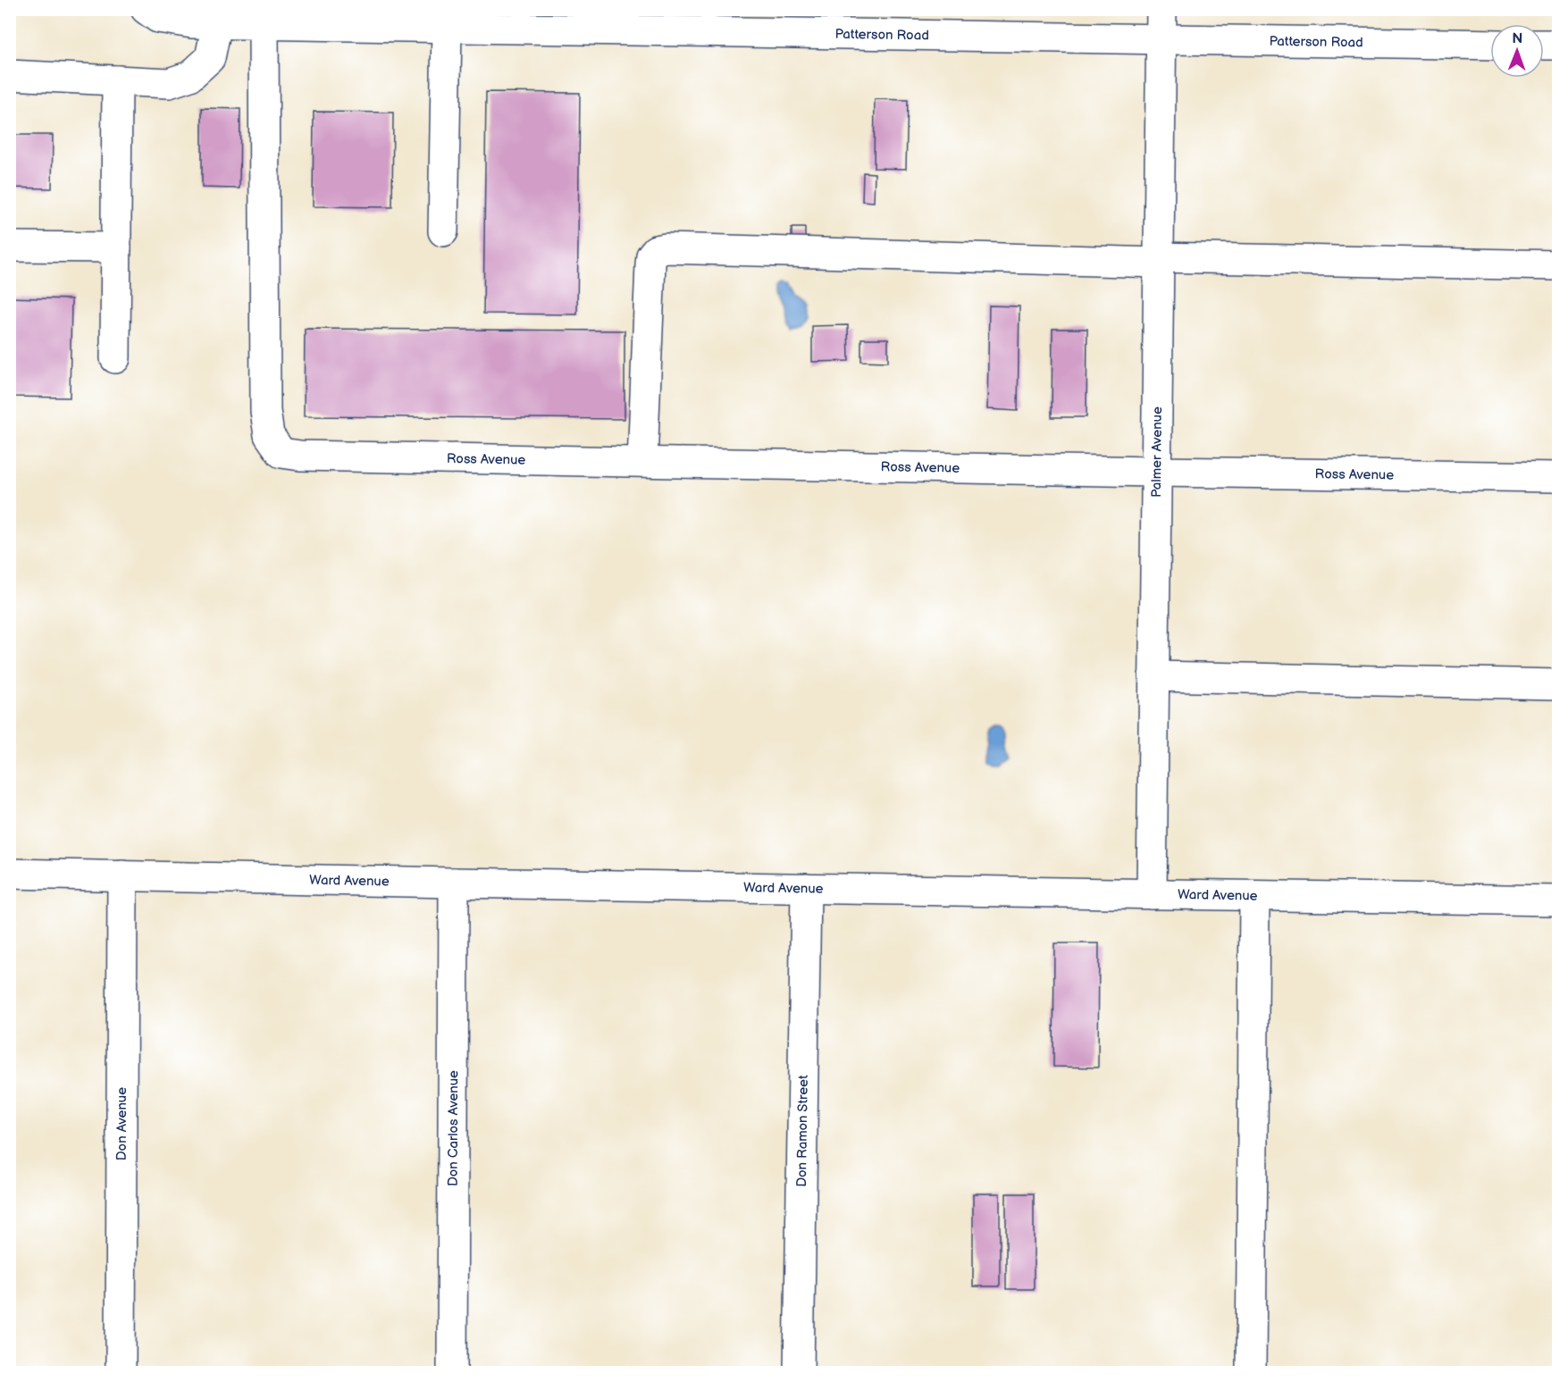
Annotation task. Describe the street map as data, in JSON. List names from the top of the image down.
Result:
{
  "streets": {
    "street": [
      "Patterson Road",
      "Palmer Avenue",
      "Ross Avenue",
      "Ward Avenue",
      "Don Avenue",
      "Don Carlos Avenue",
      "Don Ramon Street"
    ]
  },
  "crossings": [
    ["Patterson Road", "Palmer Avenue"],
    ["Patterson Road", "Ross Avenue"],
    ["Palmer Avenue", "Ross Avenue"],
    ["Palmer Avenue", "Ward Avenue"],
    ["Ward Avenue", "Don Avenue"],
    ["Ward Avenue", "Don Carlos Avenue"],
    ["Ward Avenue", "Don Ramon Street"]
  ],
  "north": "top"
}
